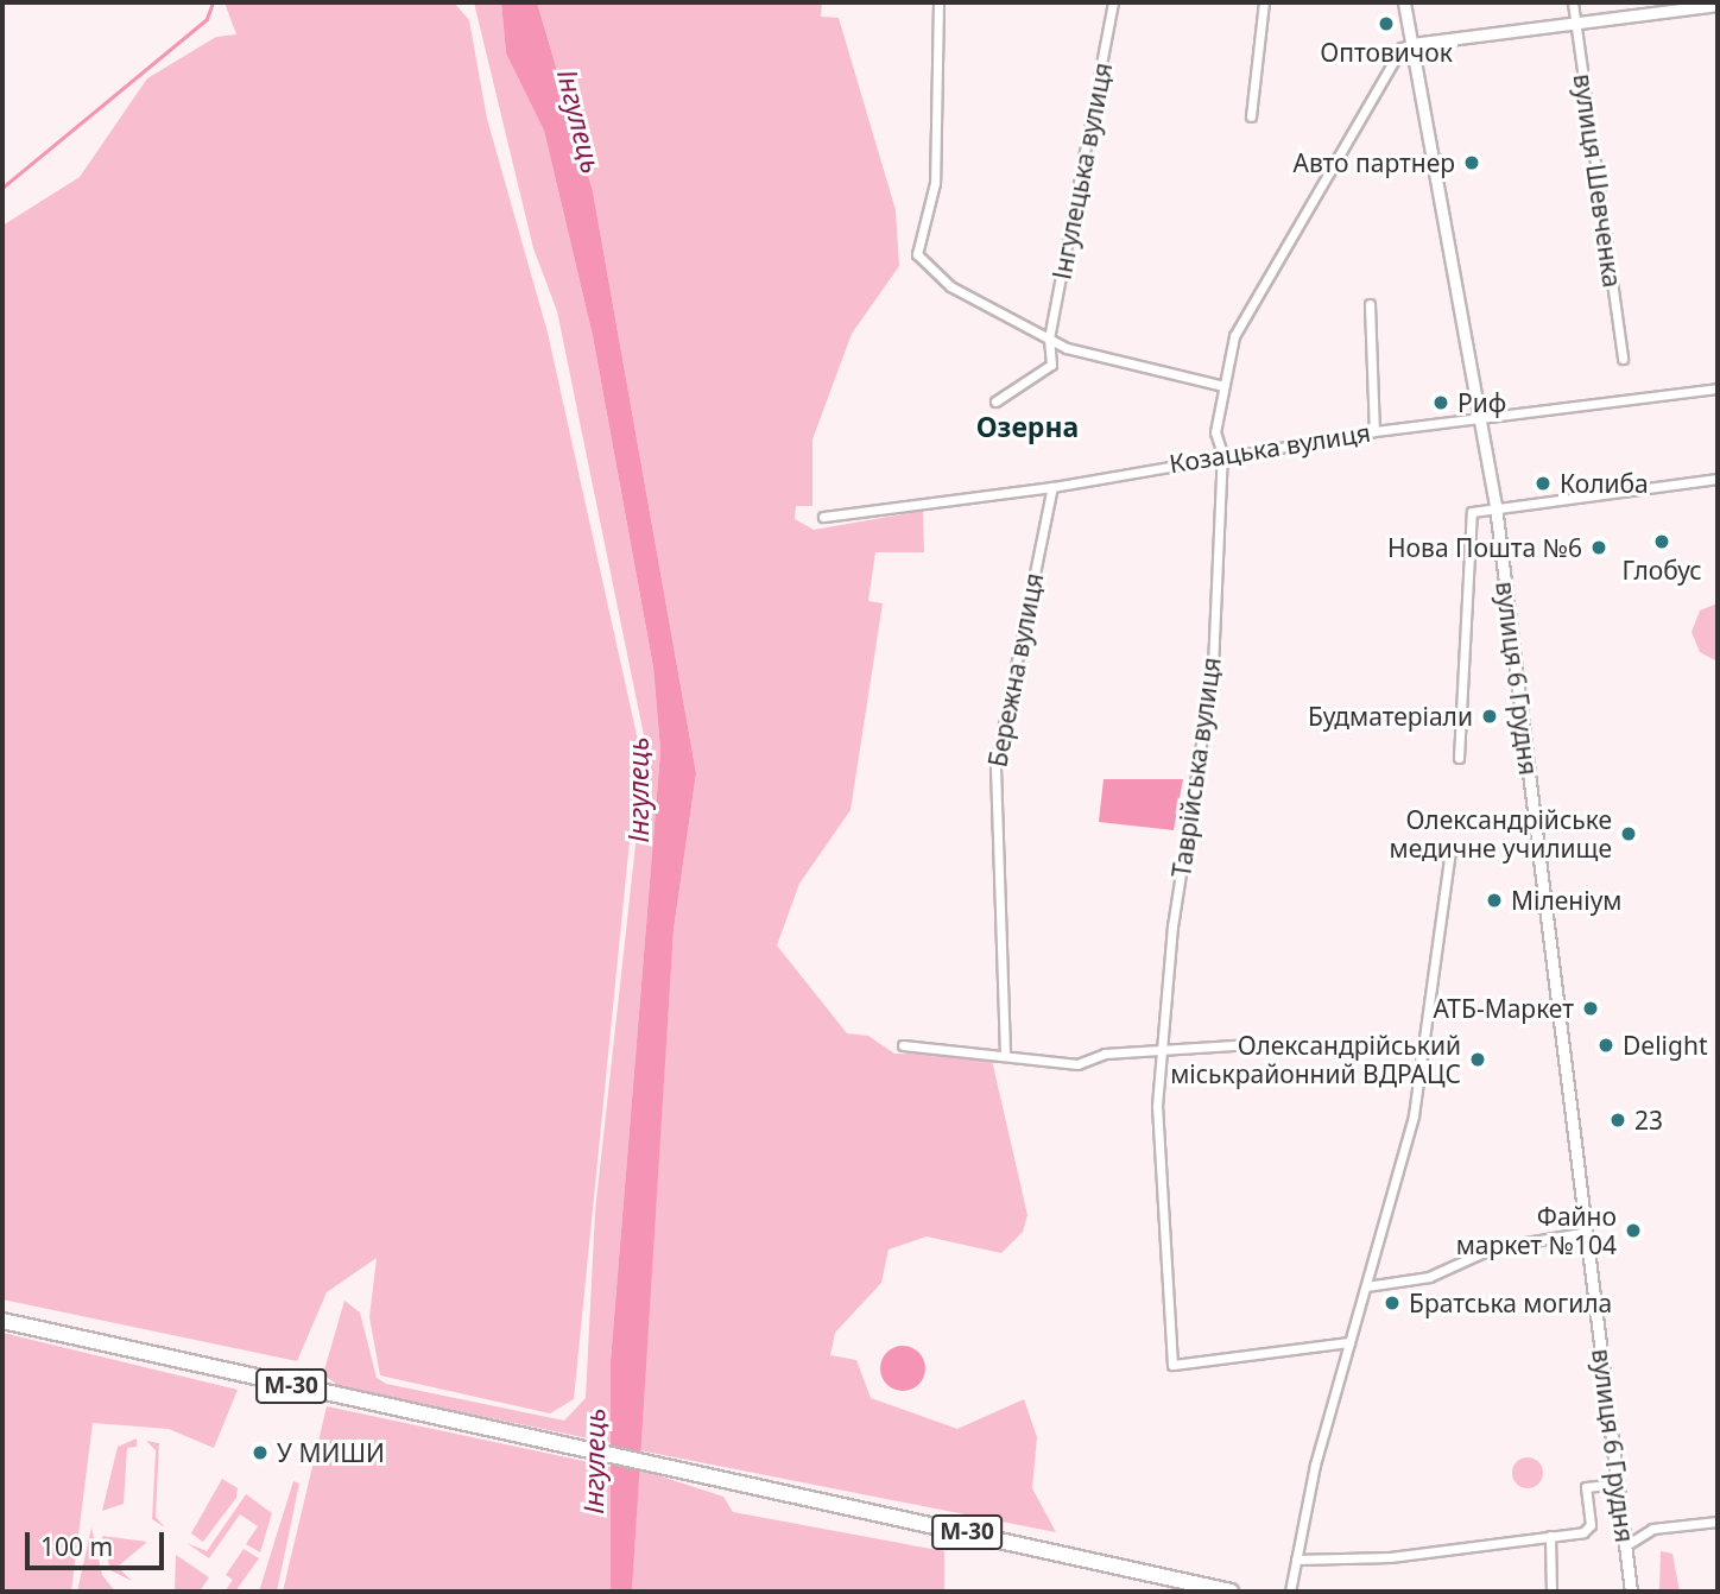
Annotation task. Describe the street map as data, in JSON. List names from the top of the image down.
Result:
{
  "streets": {
    "highway": ["М-30"],
    "street": [
      "Інгулецька вулиця",
      "вулиця Шевченка",
      "Козацька вулиця",
      "Бережна вулиця",
      "вулиця 6 Грудня",
      "Таврійська вулиця"
    ]
  },
  "crossings": [
    ["Козацька вулиця", "Бережна вулиця"],
    ["Козацька вулиця", "вулиця 6 Грудня"],
    ["Козацька вулиця", "Таврійська вулиця"],
    ["вулиця 6 Грудня", "Таврійська вулиця"]
  ],
  "districts": ["Озерна"],
  "water": ["Інгулець"],
  "places": [
    "Оптовичок",
    "Авто партнер",
    "Риф",
    "Колиба",
    "Глобус",
    "Нова Пошта №6",
    "Будматеріали",
    "Олександрійське медичне училище",
    "Міленіум",
    "АТБ-Маркет",
    "Delight",
    "Олександрійський міськрайонний ВДРАЦС",
    "23",
    "Файно маркет №104",
    "Братська могила",
    "У МИШИ"
  ],
  "scale_bar": "100 m"
}
